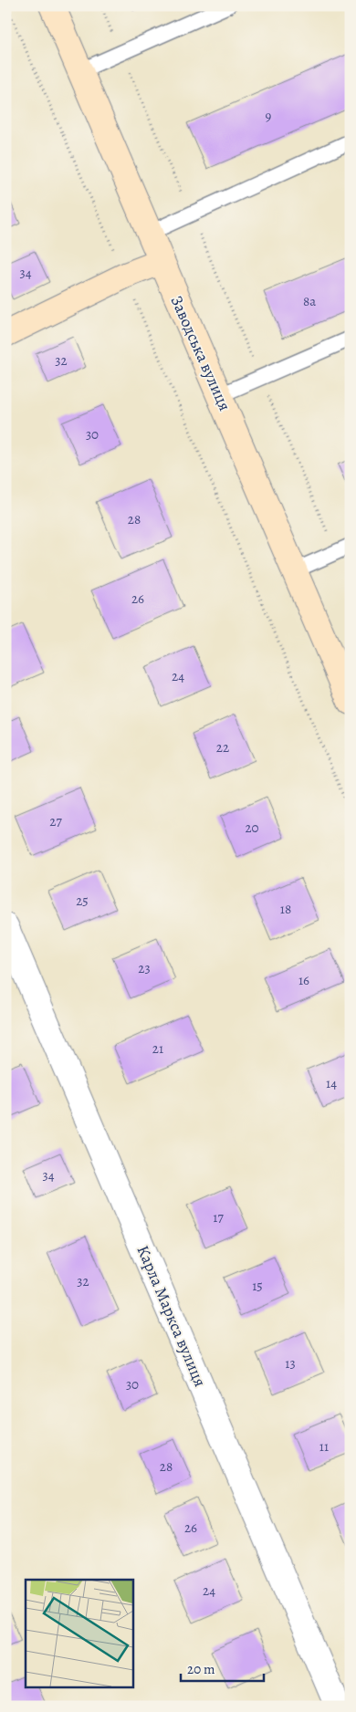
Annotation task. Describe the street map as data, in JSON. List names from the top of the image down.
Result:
{
  "streets": {
    "street": ["Заводська вулиця", "Карла Маркса вулиця"]
  },
  "house_numbers": [
    "9",
    "34",
    "8а",
    "32",
    "30",
    "28",
    "26",
    "24",
    "22",
    "27",
    "20",
    "25",
    "18",
    "23",
    "16",
    "21",
    "14",
    "34",
    "17",
    "32",
    "15",
    "13",
    "30",
    "11",
    "28",
    "26",
    "24"
  ],
  "scale_bar": "20 m"
}
